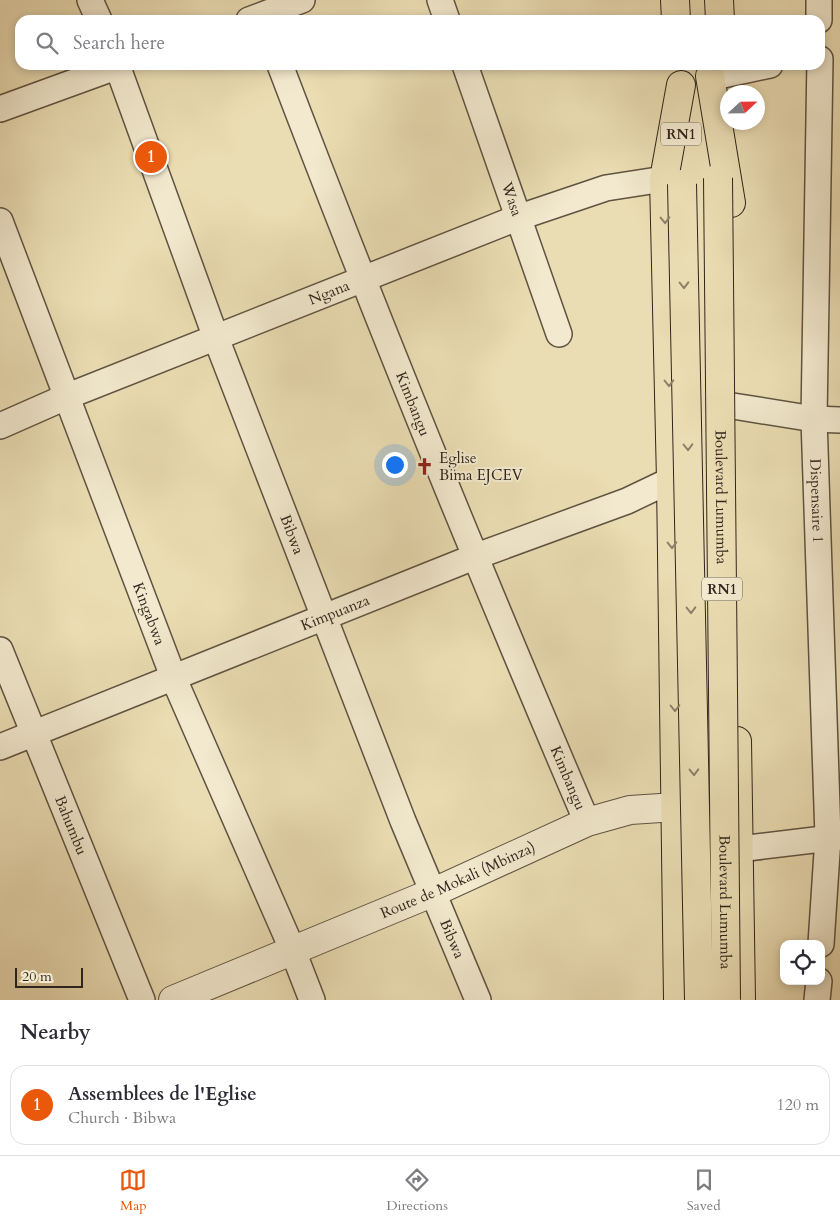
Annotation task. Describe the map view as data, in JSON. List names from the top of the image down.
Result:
{
  "streets": {
    "highway": ["RN1", "Boulevard Lumumba"],
    "street": [
      "Wasa",
      "Ngana",
      "Kimbangu",
      "Dispensaire 1",
      "Bibwa",
      "Kingabwa",
      "Kimpuanza",
      "Bahumbu",
      "Route de Mokali (Mbinza)"
    ]
  },
  "crossings": [
    ["Wasa", "Ngana"],
    ["Ngana", "Kimbangu"],
    ["Ngana", "Boulevard Lumumba"],
    ["Ngana", "Bibwa"],
    ["Ngana", "Kingabwa"],
    ["Kimbangu", "Kimpuanza"],
    ["Kimbangu", "Route de Mokali (Mbinza)"],
    ["Bibwa", "Kimpuanza"],
    ["Bibwa", "Route de Mokali (Mbinza)"],
    ["Kingabwa", "Kimpuanza"],
    ["Kingabwa", "Route de Mokali (Mbinza)"],
    ["Kimpuanza", "Bahumbu"]
  ],
  "places": {
    "church": ["Eglise Bima EJCEV"]
  },
  "scale_bar": "20 m",
  "north": "right",
  "page": {
    "search": "Search here",
    "pins": "1",
    "scale": "20 m",
    "heading": "Nearby",
    "list": [
      {
        "mark": "1",
        "name": "Assemblees de l'Eglise",
        "note": "Church · Bibwa",
        "value": "120 m"
      }
    ],
    "nav": ["Map", "Directions", "Saved"]
  }
}
